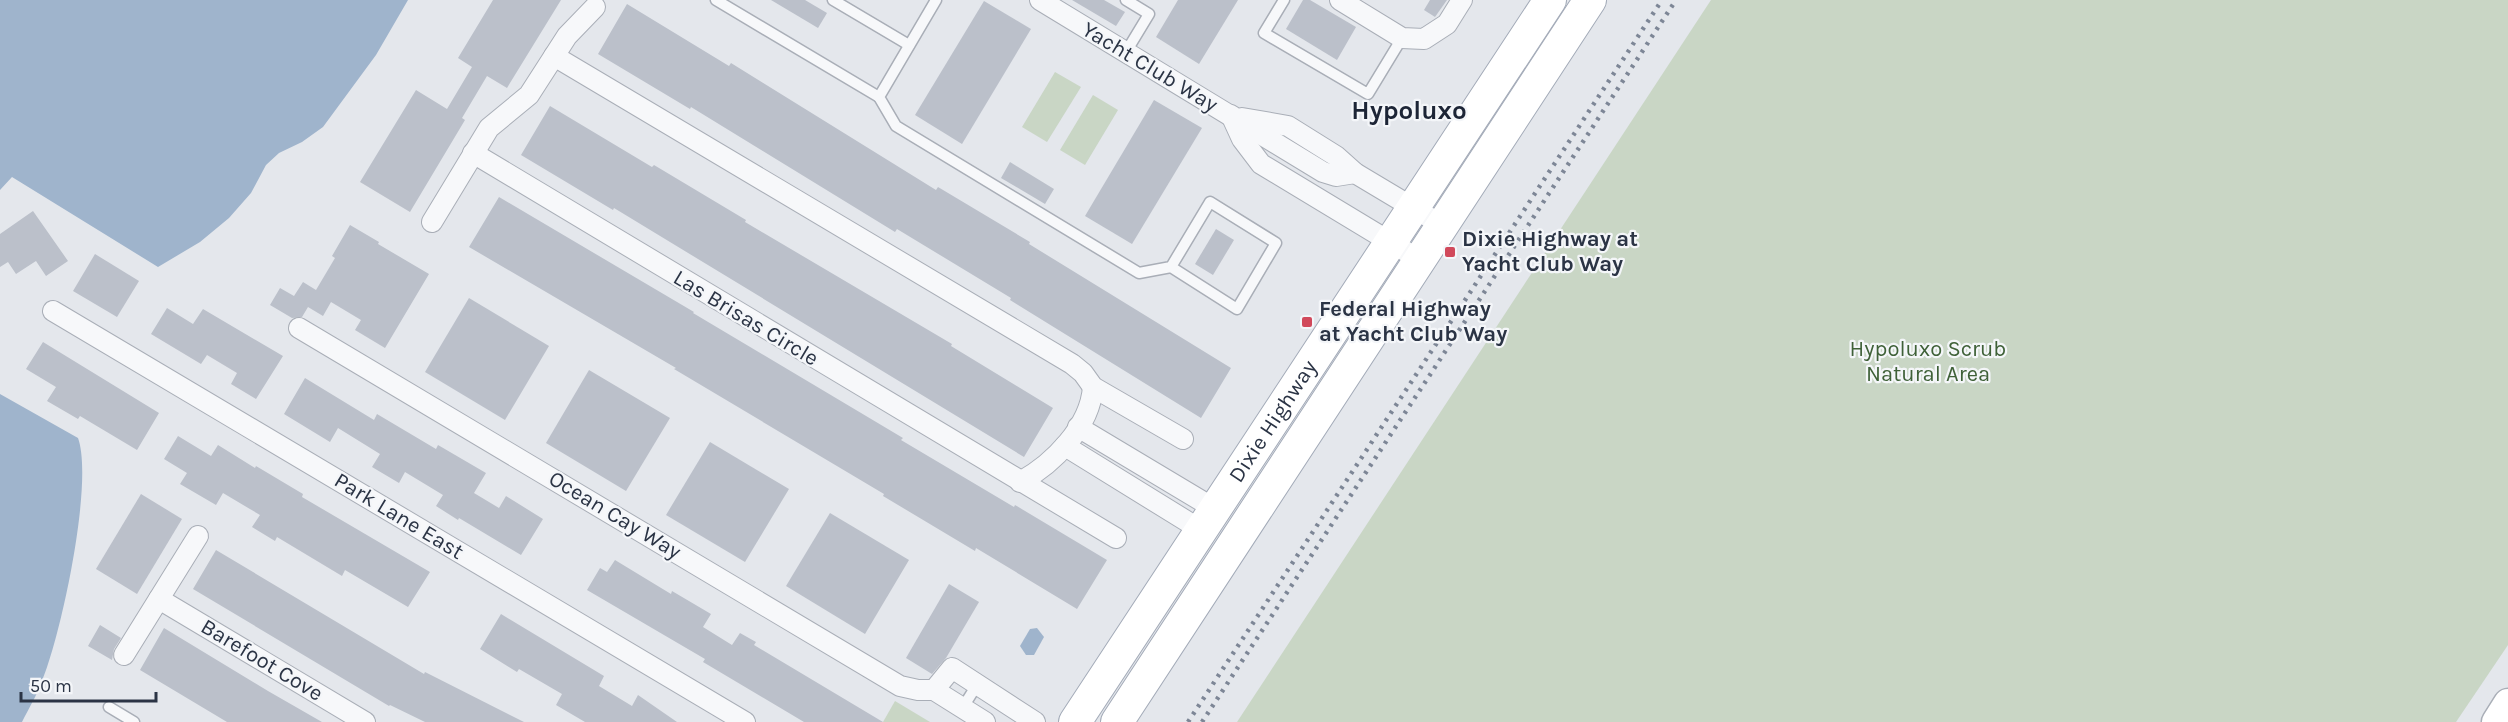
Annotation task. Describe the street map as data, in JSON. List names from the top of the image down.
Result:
{
  "streets": {
    "main road": ["Dixie Highway"],
    "street": [
      "Yacht Club Way",
      "Las Brisas Circle",
      "Ocean Cay Way",
      "Park Lane East",
      "Barefoot Cove"
    ]
  },
  "crossings": [
    ["Yacht Club Way", "Dixie Highway"]
  ],
  "districts": ["Hypoluxo"],
  "parks": ["Hypoluxo Scrub Natural Area"],
  "places": {
    "transit": ["Dixie Highway at Yacht Club Way", "Federal Highway at Yacht Club Way"]
  },
  "scale_bar": "50 m"
}
